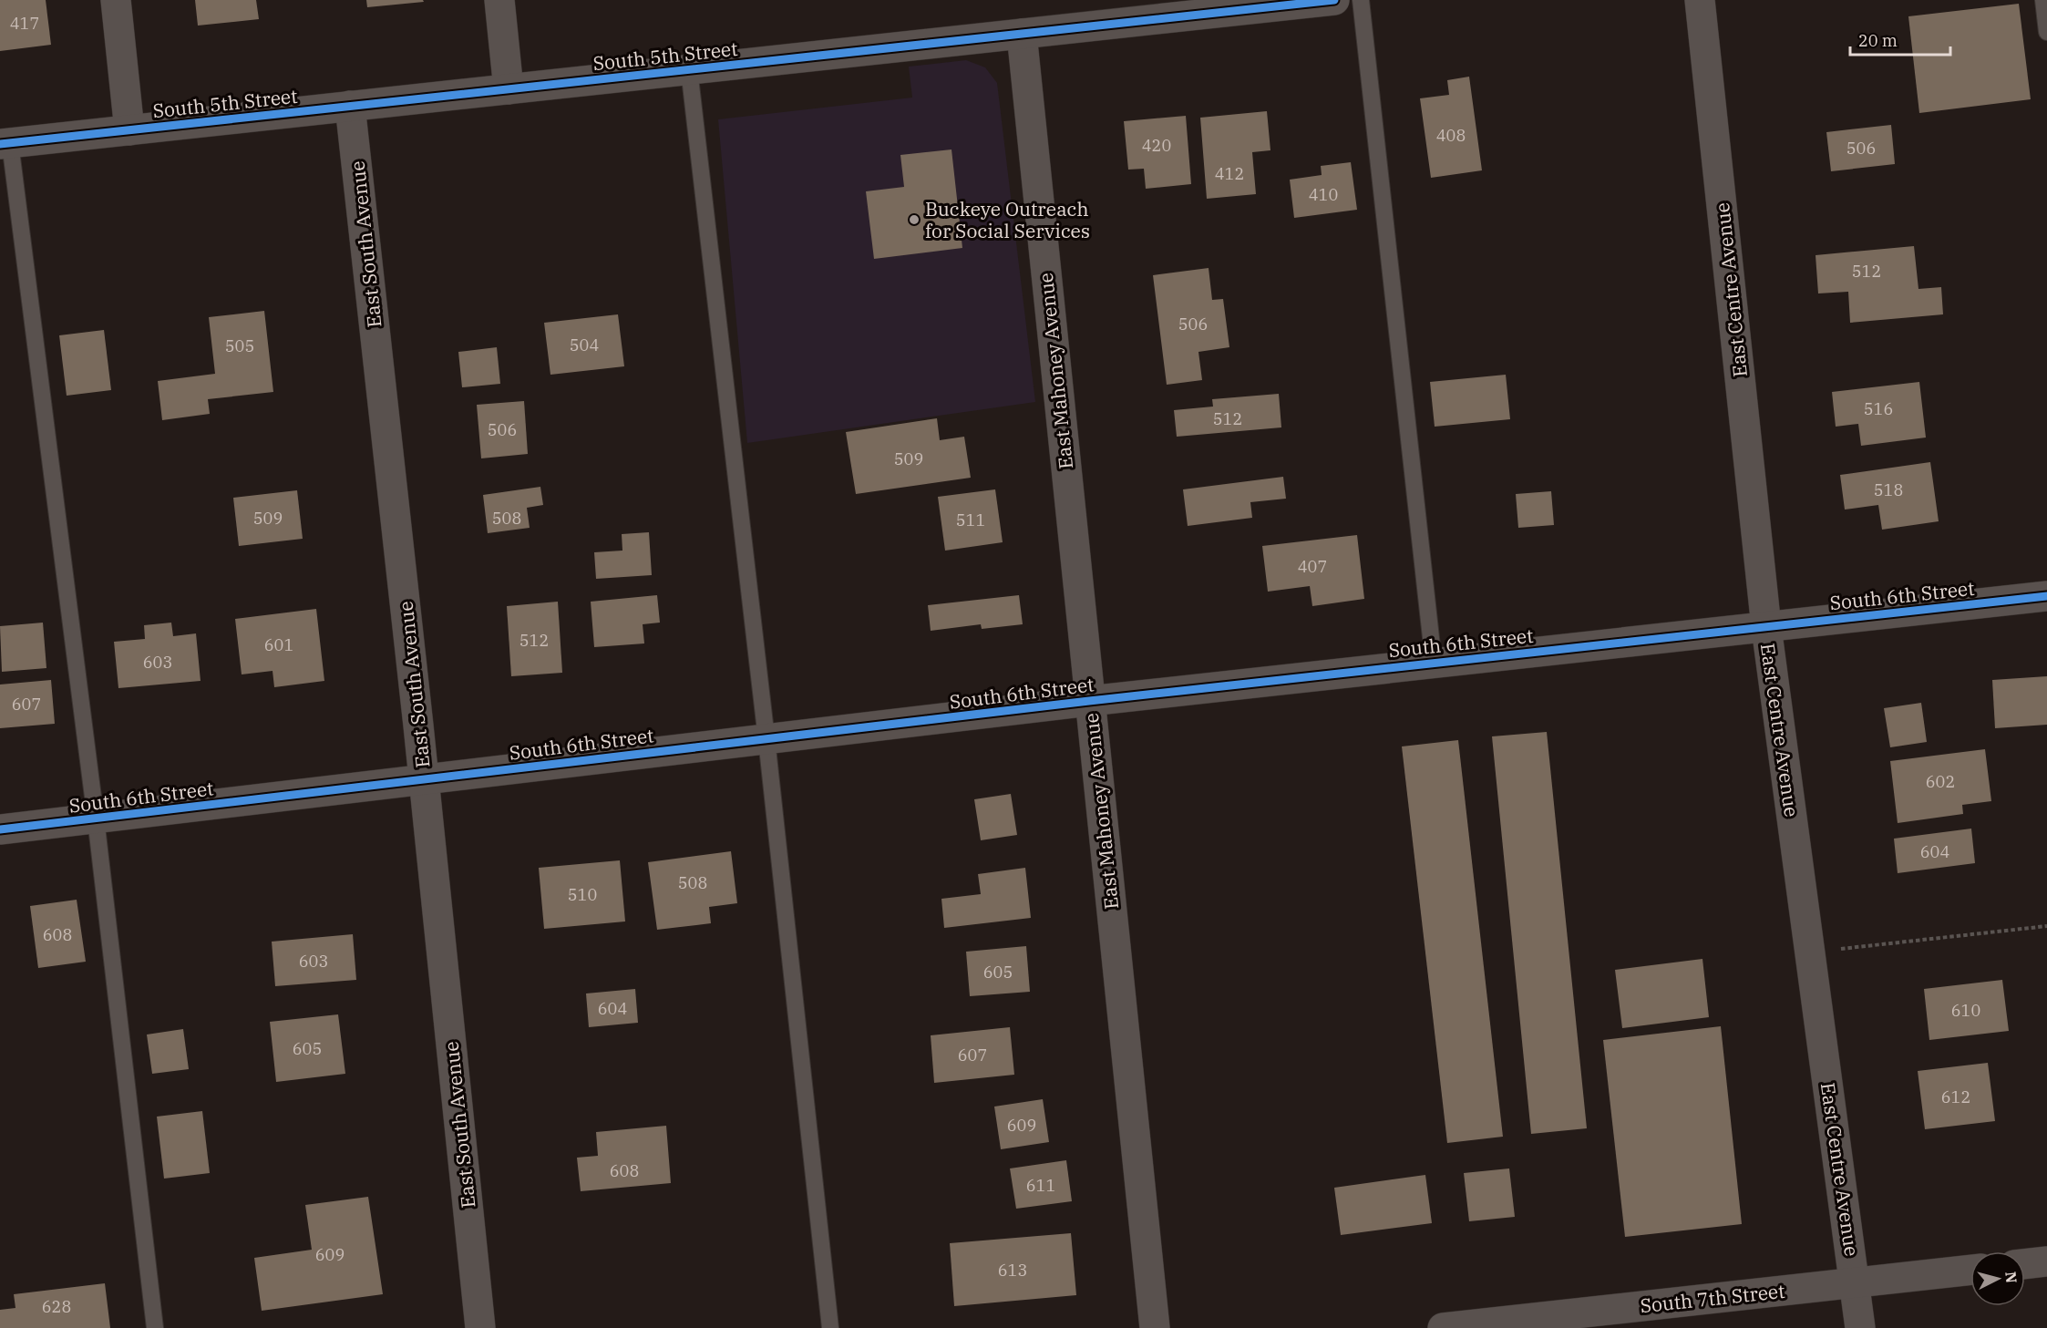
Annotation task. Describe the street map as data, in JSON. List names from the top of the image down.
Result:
{
  "streets": {
    "street": [
      "South 5th Street",
      "East South Avenue",
      "East Centre Avenue",
      "East Mahoney Avenue",
      "South 6th Street",
      "South 7th Street"
    ]
  },
  "crossings": [
    ["South 5th Street", "East South Avenue"],
    ["South 5th Street", "East Mahoney Avenue"],
    ["East South Avenue", "South 6th Street"],
    ["East Centre Avenue", "South 6th Street"],
    ["East Centre Avenue", "South 7th Street"],
    ["East Mahoney Avenue", "South 6th Street"]
  ],
  "places": ["Buckeye Outreach for Social Services"],
  "house_numbers": [
    "417",
    "408",
    "420",
    "506",
    "412",
    "410",
    "512",
    "506",
    "504",
    "505",
    "516",
    "512",
    "506",
    "509",
    "518",
    "509",
    "508",
    "511",
    "407",
    "512",
    "601",
    "603",
    "607",
    "602",
    "604",
    "508",
    "510",
    "608",
    "603",
    "605",
    "604",
    "610",
    "605",
    "607",
    "612",
    "609",
    "608",
    "611",
    "609",
    "613",
    "628"
  ],
  "scale_bar": "20 m",
  "north": "right"
}
